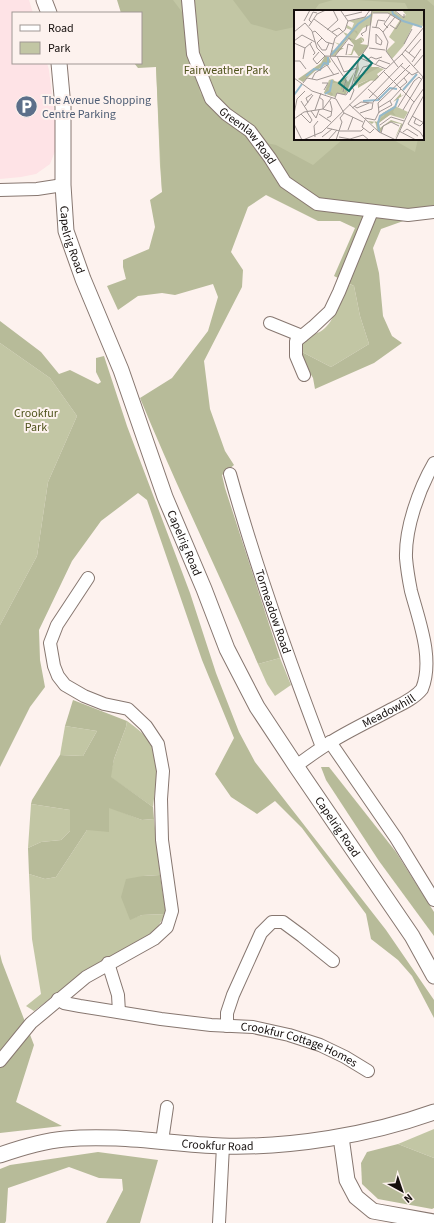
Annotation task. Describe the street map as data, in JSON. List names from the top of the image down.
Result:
{
  "streets": {
    "street": [
      "Greenlaw Road",
      "Capelrig Road",
      "Tormeadow Road",
      "Meadowhill",
      "Crookfur Cottage Homes",
      "Crookfur Road"
    ]
  },
  "crossings": [
    ["Capelrig Road", "Meadowhill"],
    ["Tormeadow Road", "Meadowhill"]
  ],
  "parks": ["Fairweather Park", "Crookfur Park"],
  "places": {
    "parking": ["The Avenue Shopping Centre Parking"]
  },
  "legend": ["Road", "Park"],
  "north": "bottom right"
}
